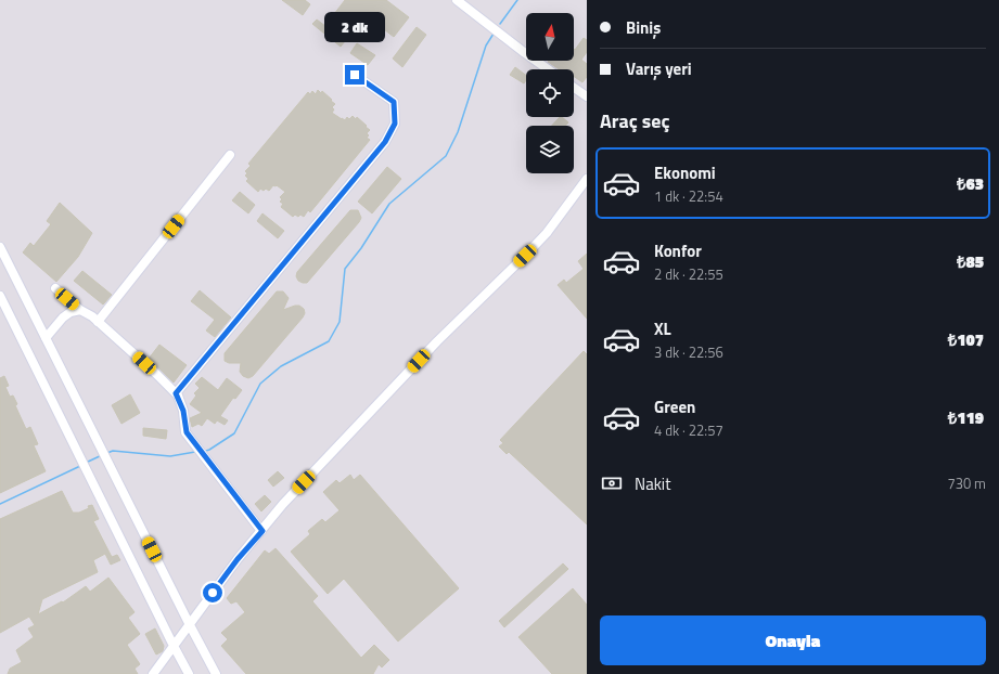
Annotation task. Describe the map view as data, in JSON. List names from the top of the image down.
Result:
{
  "north": "top",
  "page": {
    "banner": ["Biniş", "Varış yeri"],
    "bubble": "2 dk",
    "heading": "Araç seç",
    "list": [
      {
        "name": "Ekonomi",
        "note": "1 dk · 22:54",
        "value": "₺63"
      },
      {
        "name": "Konfor",
        "note": "2 dk · 22:55",
        "value": "₺85"
      },
      {
        "name": "XL",
        "note": "3 dk · 22:56",
        "value": "₺107"
      },
      {
        "name": "Green",
        "note": "4 dk · 22:57",
        "value": "₺119"
      }
    ],
    "pay": ["Nakit", "730 m"],
    "buttons": "Onayla"
  }
}
